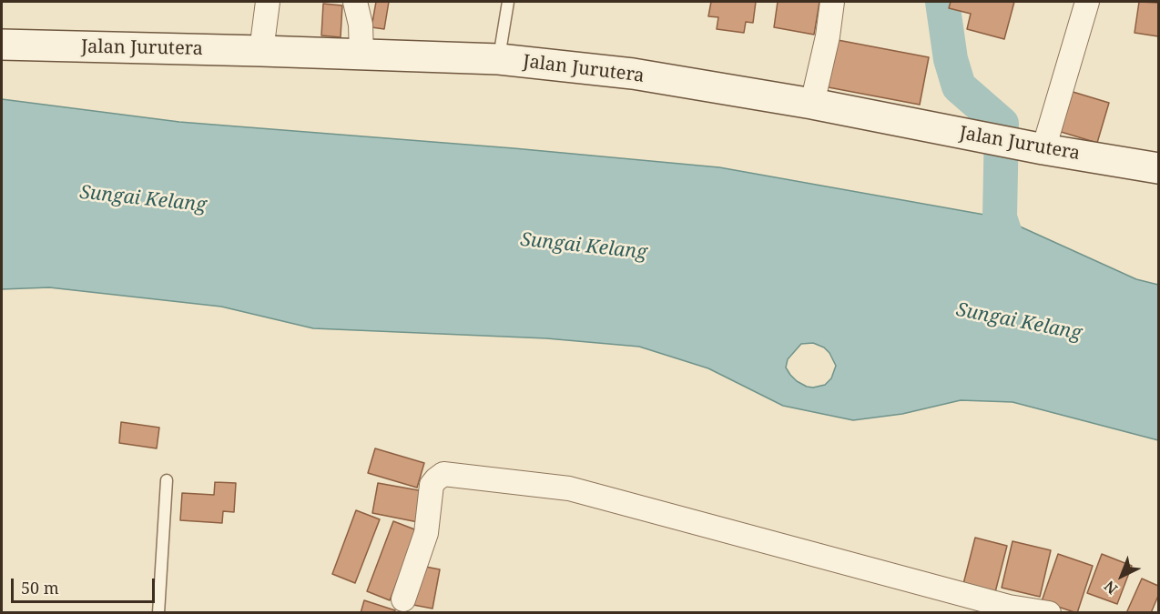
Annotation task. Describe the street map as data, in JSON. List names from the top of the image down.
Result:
{
  "streets": {
    "street": ["Jalan Jurutera"]
  },
  "water": ["Sungai Kelang"],
  "scale_bar": "50 m",
  "north": "bottom left"
}
